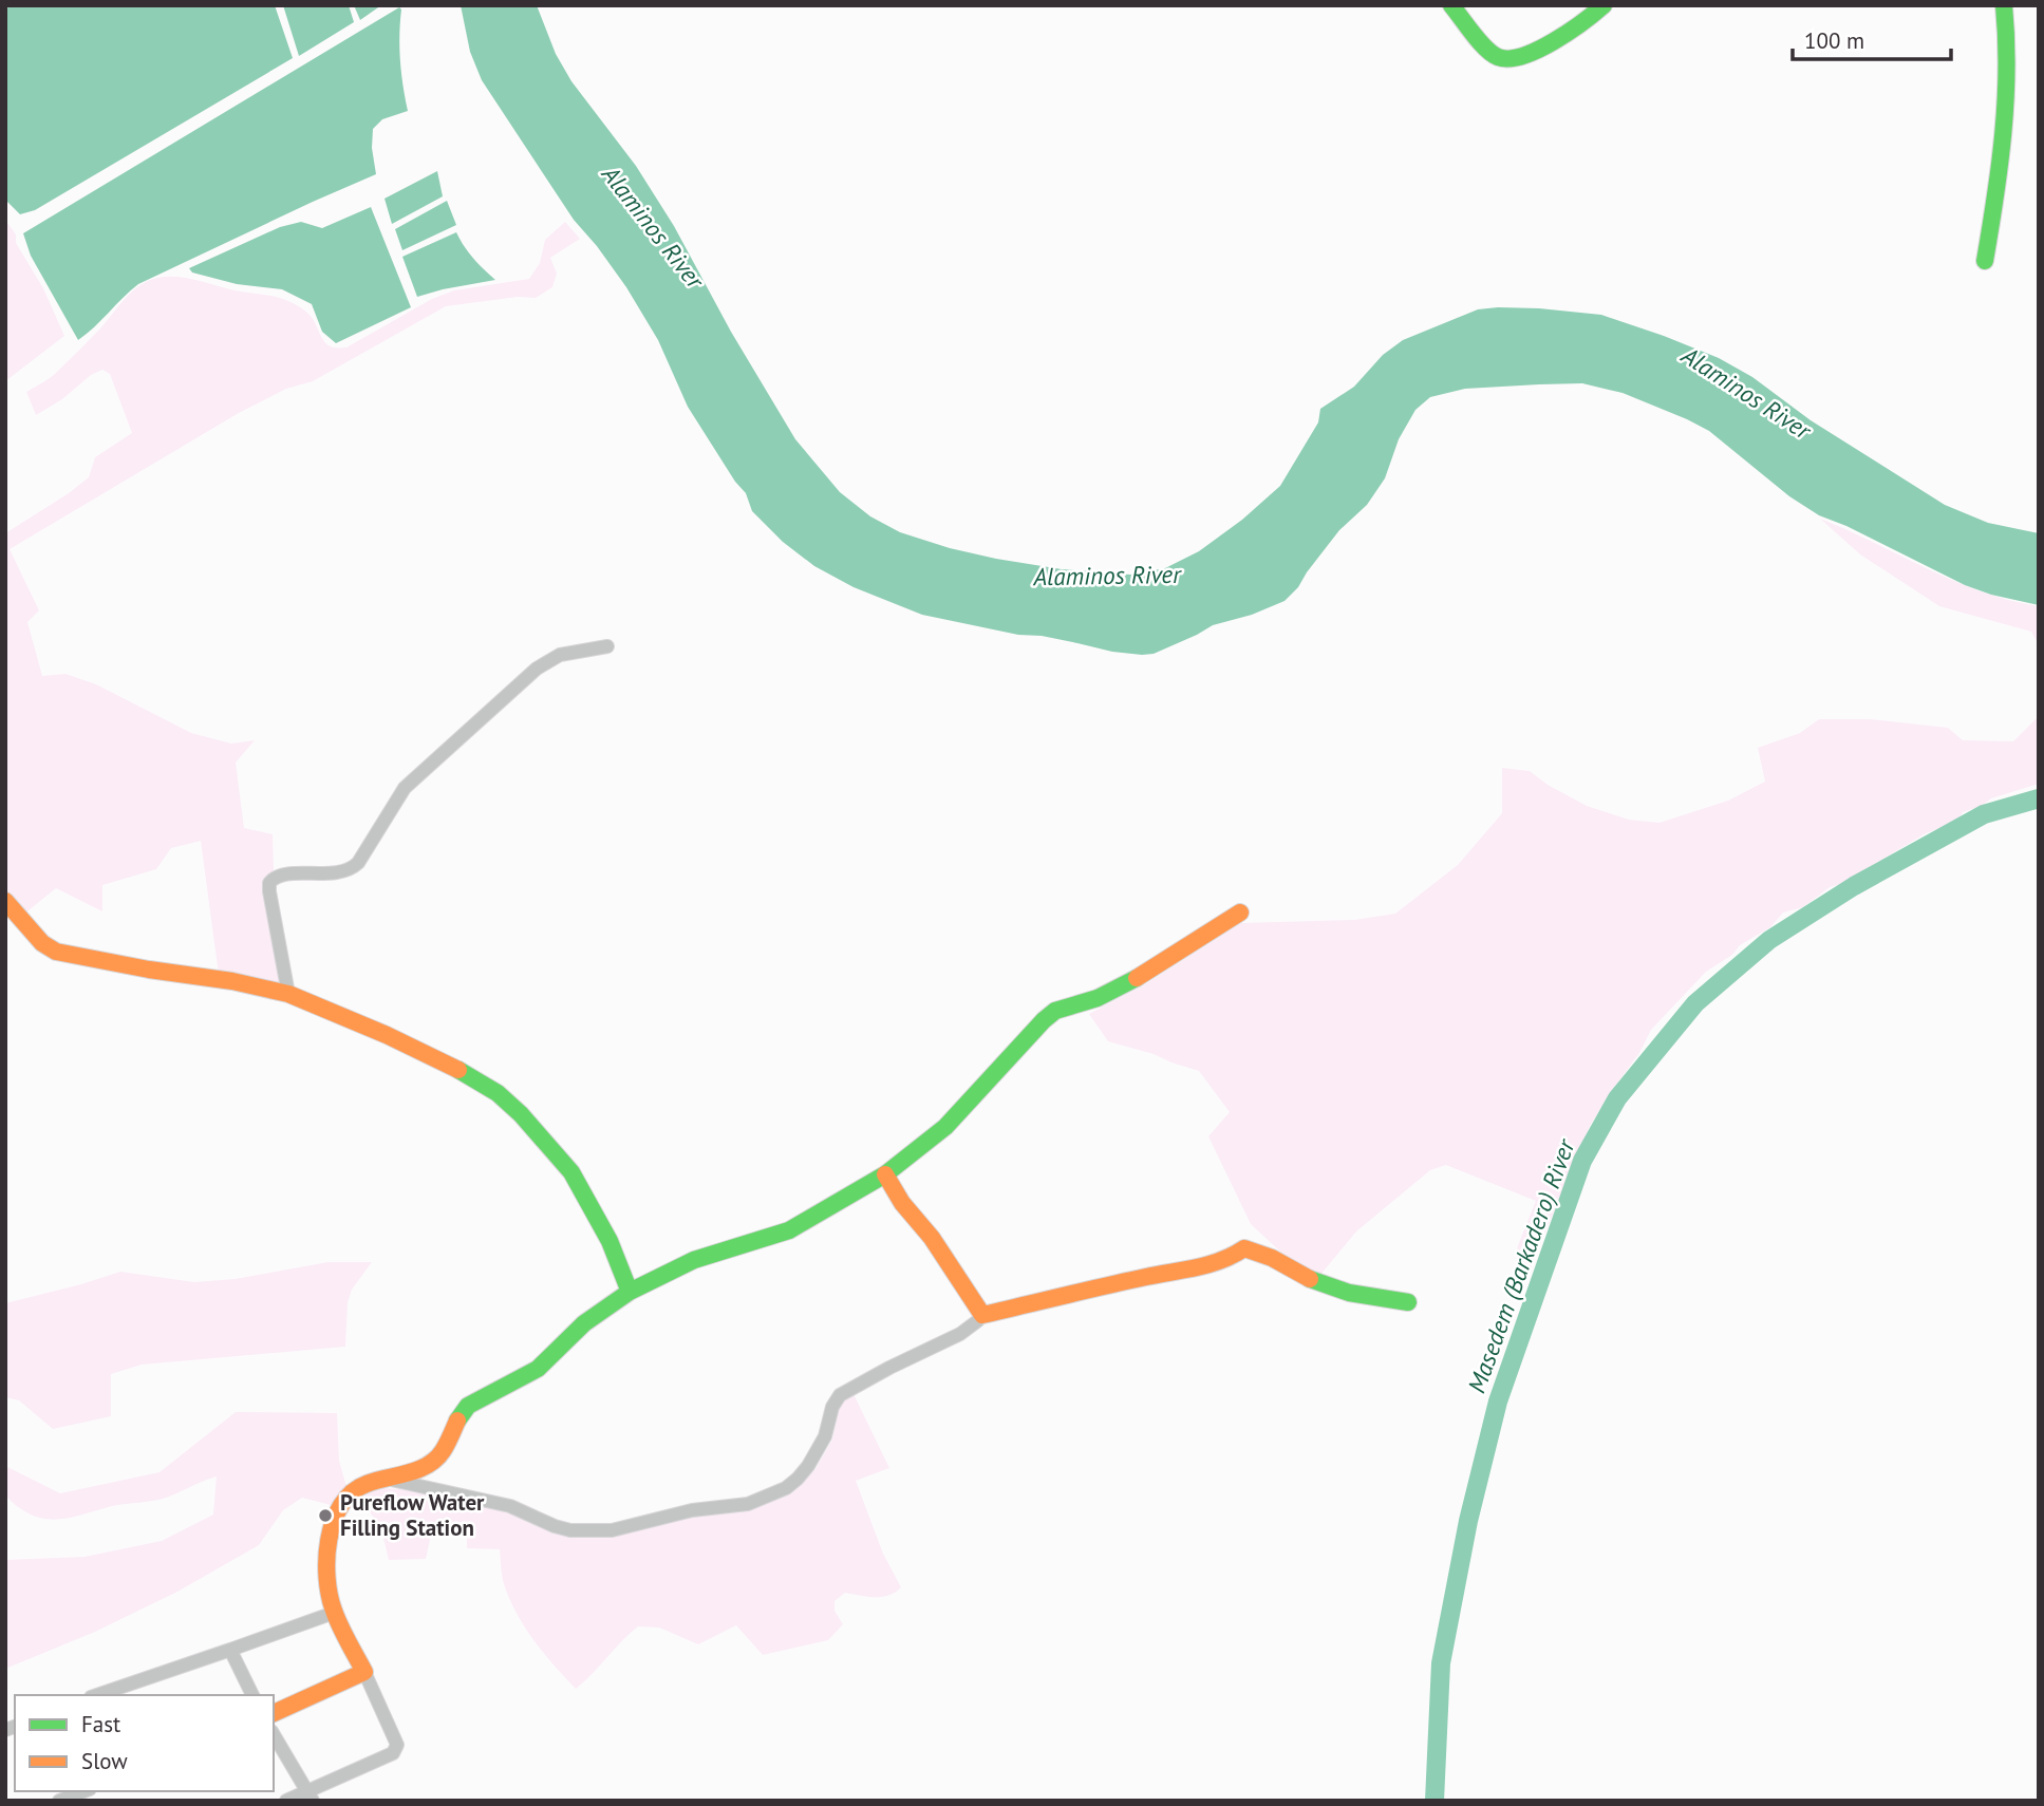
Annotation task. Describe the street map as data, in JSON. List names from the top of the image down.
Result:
{
  "water": ["Alaminos River", "Masedem (Barkadero) River"],
  "places": ["Pureflow Water Filling Station"],
  "legend": ["Fast", "Slow"],
  "scale_bar": "100 m"
}
